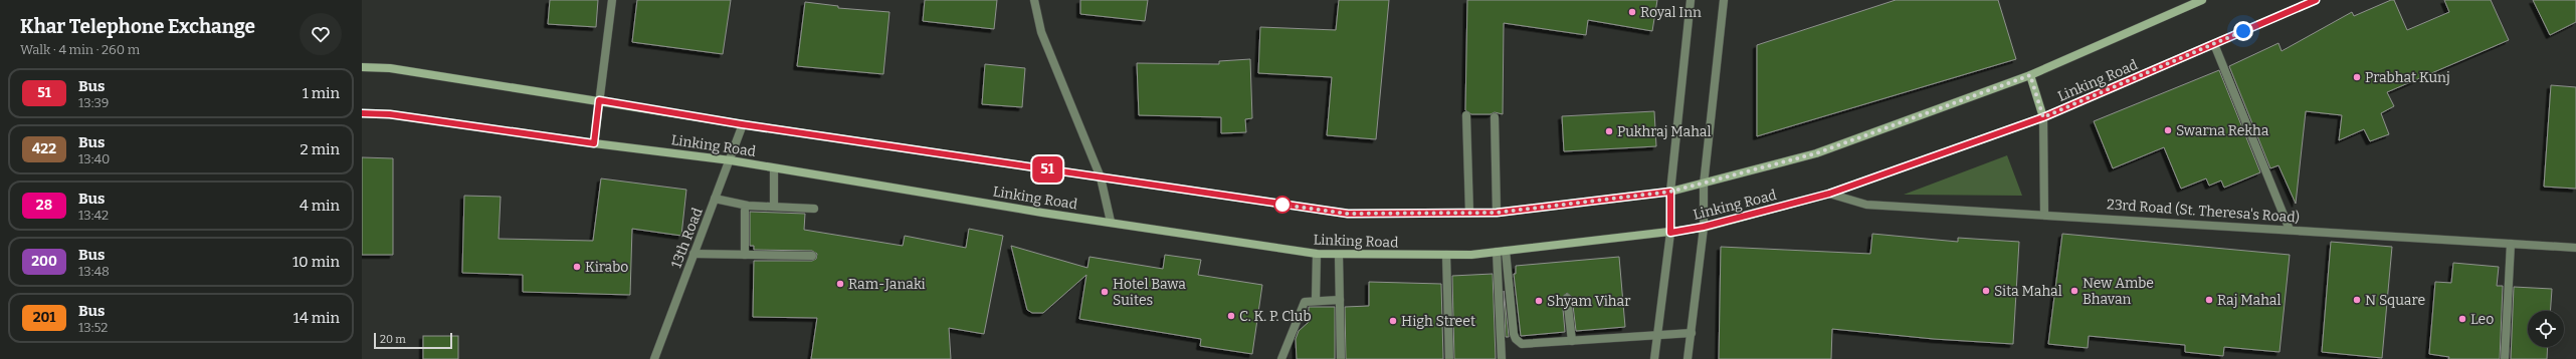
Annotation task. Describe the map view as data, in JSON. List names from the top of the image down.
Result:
{
  "streets": {
    "main road": ["Linking Road"],
    "street": ["23rd Road (St. Theresa's Road)", "13th Road"]
  },
  "crossings": [
    ["Linking Road", "23rd Road (St. Theresa's Road)"],
    ["Linking Road", "13th Road"]
  ],
  "places": [
    "Royal Inn",
    "Prabhat Kunj",
    "Swarna Rekha",
    "Pukhraj Mahal",
    "Kirabo",
    "Ram-Janaki",
    "Sita Mahal",
    "New Ambe Bhavan",
    "Hotel Bawa Suites",
    "Raj Mahal",
    "N Square",
    "Shyam Vihar",
    "C. K. P. Club",
    "Leo",
    "High Street"
  ],
  "lines": ["bus line 51"],
  "scale_bar": "20 m",
  "page": {
    "heading": ["Khar Telephone Exchange", "Walk · 4 min · 260 m"],
    "on_map": "51",
    "list": [
      {
        "mark": "51",
        "name": "Bus",
        "note": "13:39",
        "value": "1 min"
      },
      {
        "mark": "422",
        "name": "Bus",
        "note": "13:40",
        "value": "2 min"
      },
      {
        "mark": "28",
        "name": "Bus",
        "note": "13:42",
        "value": "4 min"
      },
      {
        "mark": "200",
        "name": "Bus",
        "note": "13:48",
        "value": "10 min"
      },
      {
        "mark": "201",
        "name": "Bus",
        "note": "13:52",
        "value": "14 min"
      }
    ],
    "scale": "20 m"
  }
}
